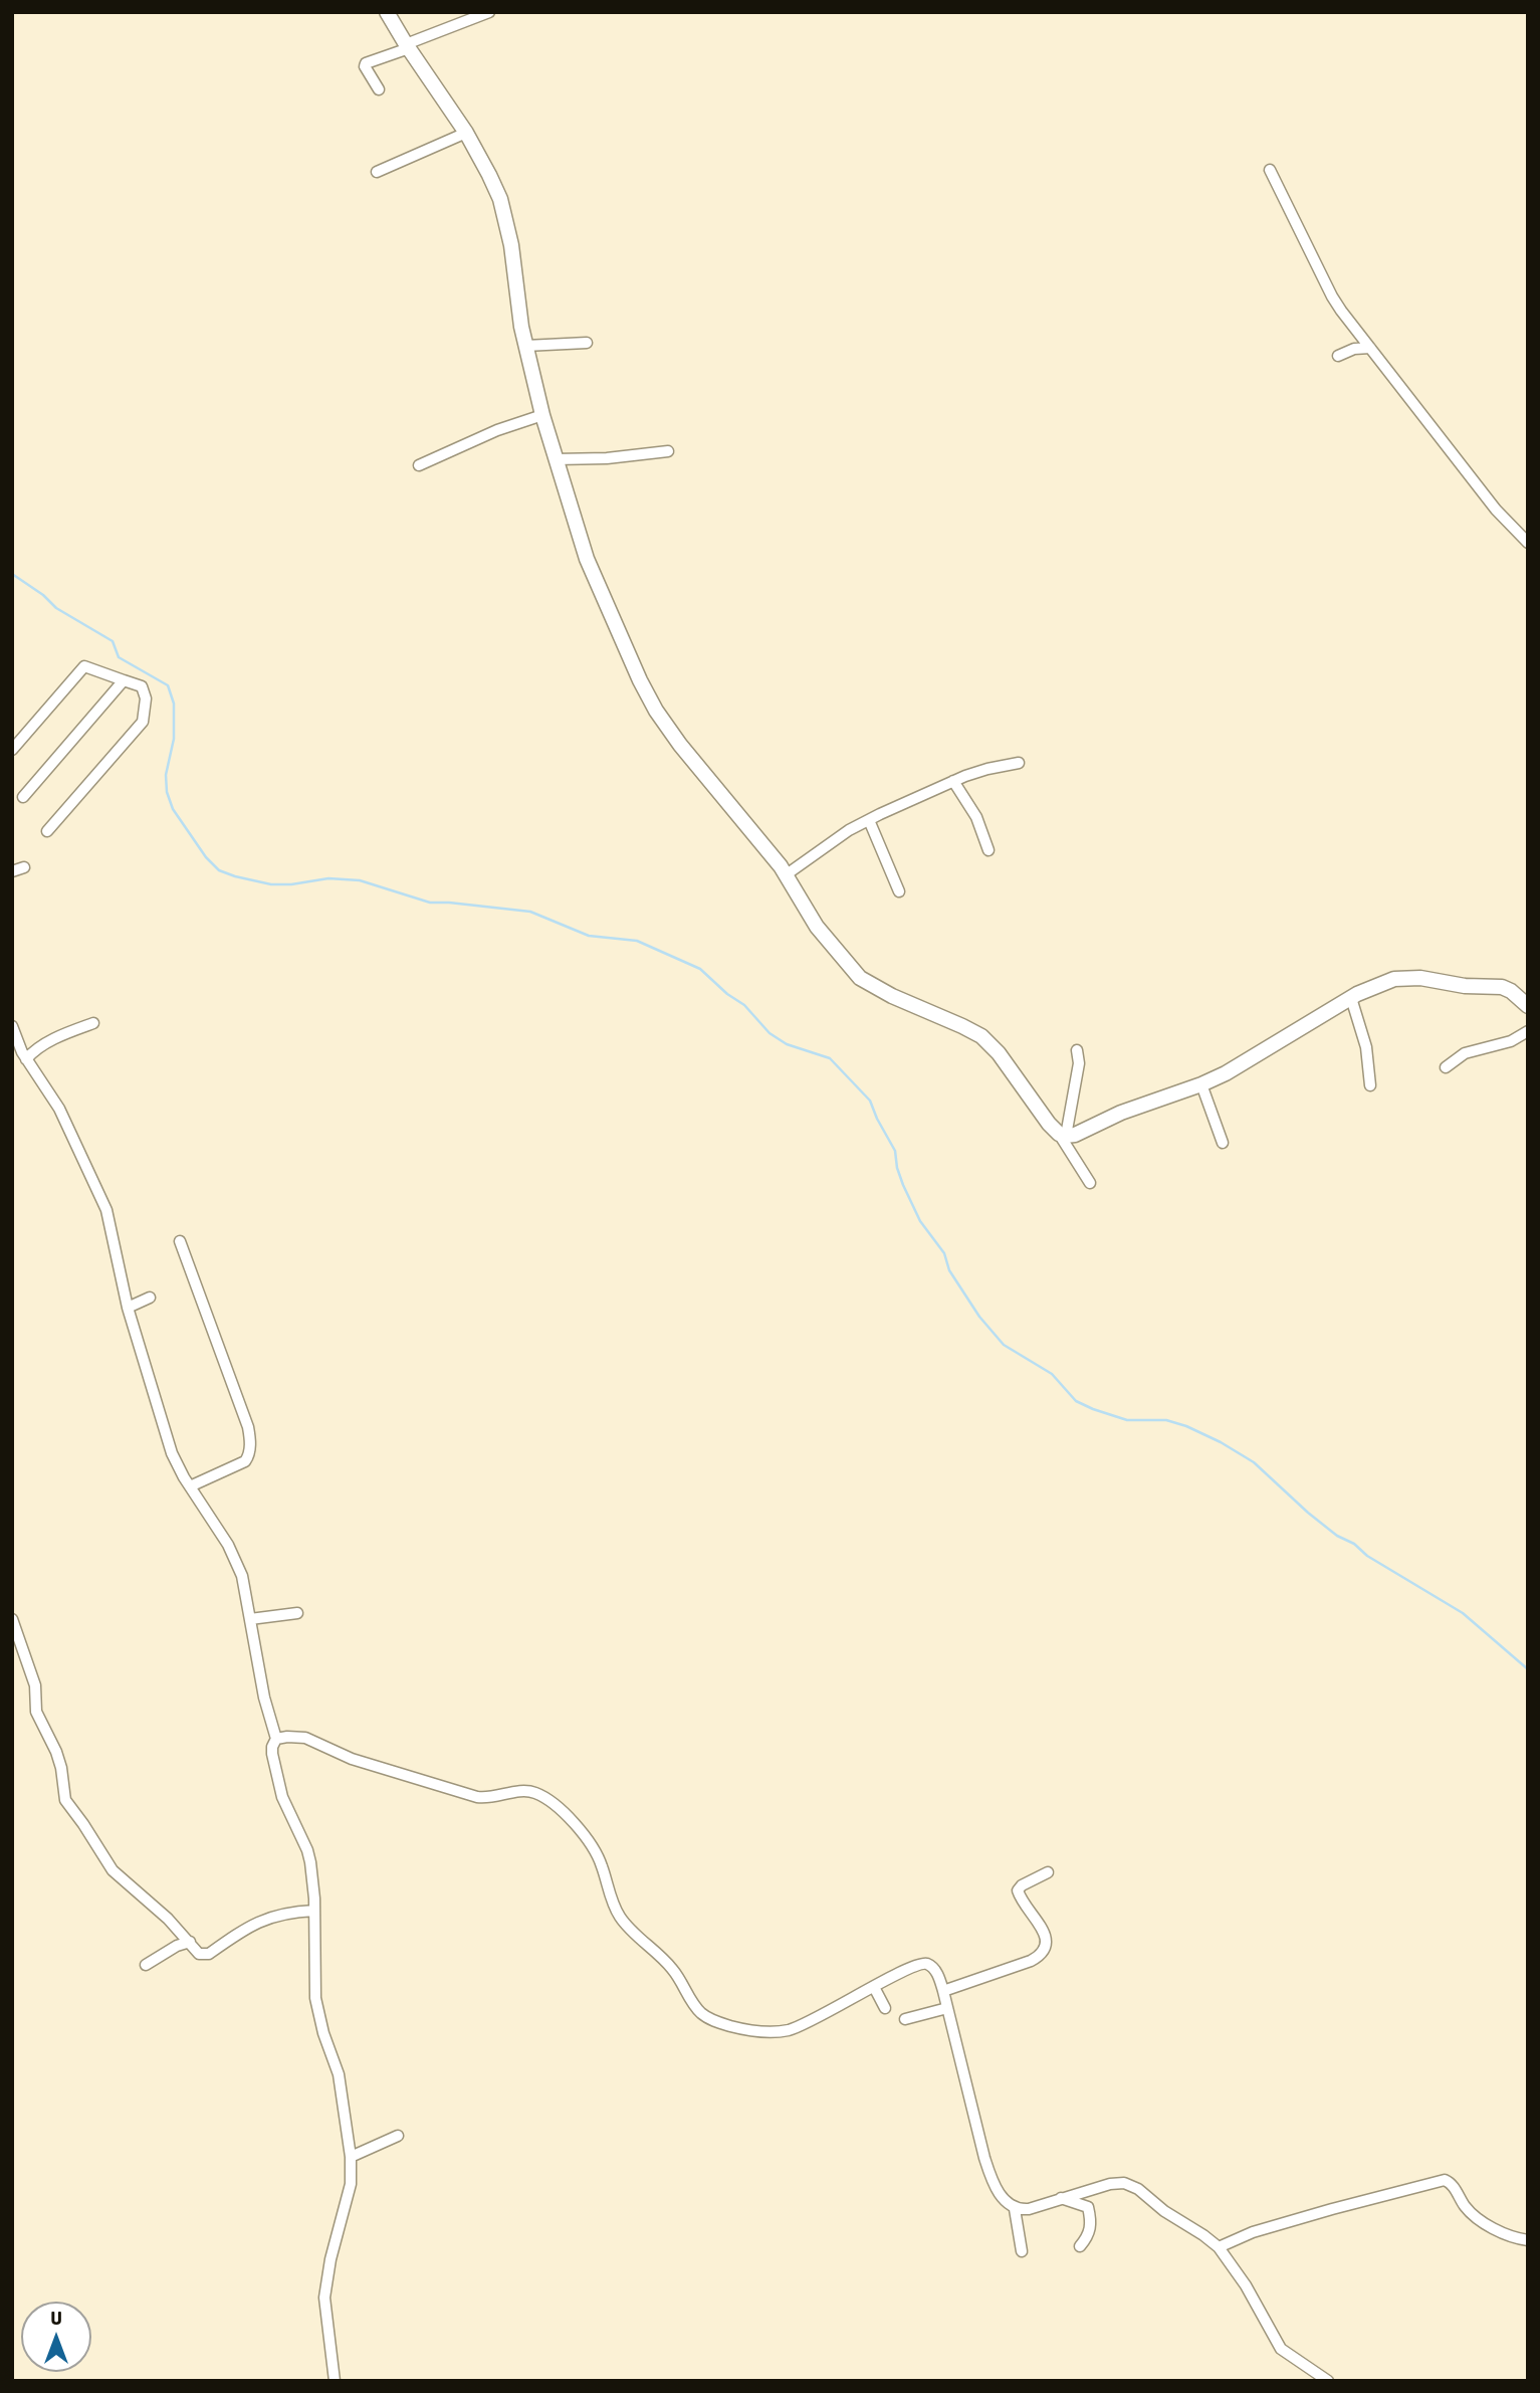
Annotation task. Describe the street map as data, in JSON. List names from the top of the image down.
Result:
{
  "north": "top"
}
